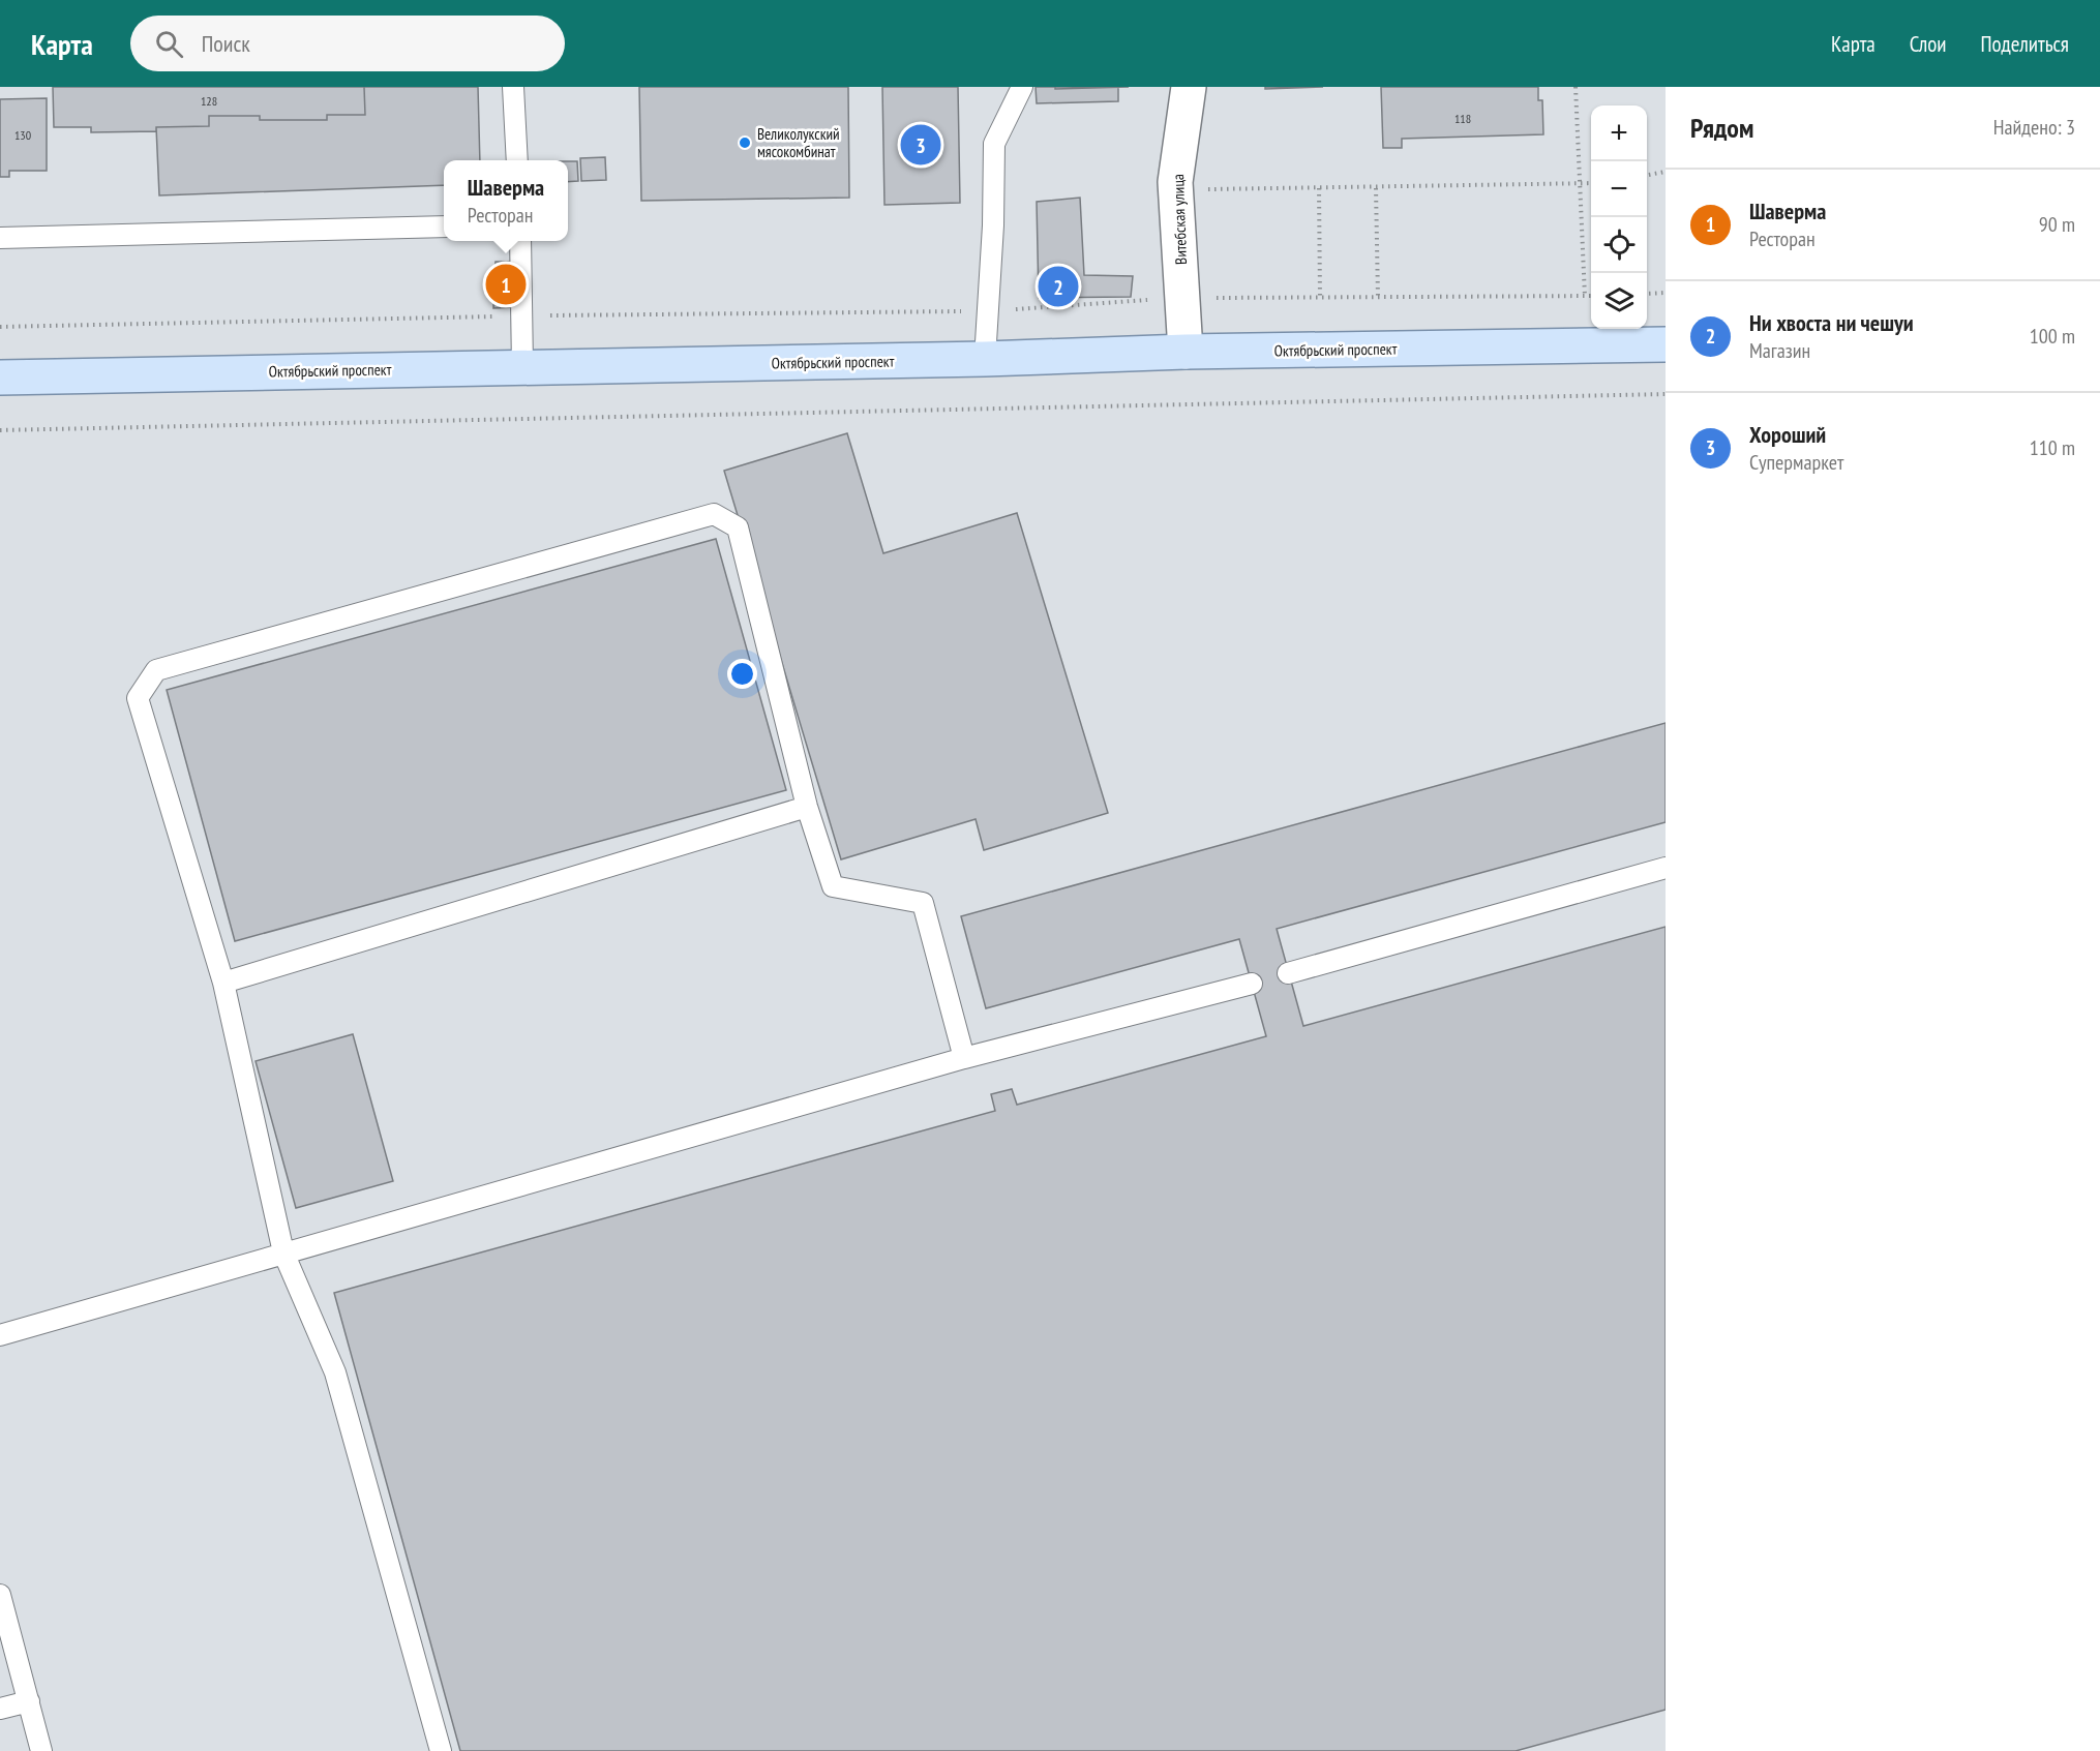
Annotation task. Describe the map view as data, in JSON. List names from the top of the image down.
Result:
{
  "streets": {
    "main road": ["Октябрьский проспект"],
    "street": ["Витебская улица"]
  },
  "crossings": [
    ["Витебская улица", "Октябрьский проспект"]
  ],
  "places": ["Великолукский мясокомбинат"],
  "house_numbers": ["128", "118", "130"],
  "page": {
    "header": "Карта",
    "search": "Поиск",
    "nav": ["Карта", "Слои", "Поделиться"],
    "heading": ["Рядом", "Найдено: 3"],
    "map_buttons": ["+", "−"],
    "pins": ["3", "1", "2"],
    "popup": ["Шаверма", "Ресторан"],
    "list": [
      {
        "mark": "1",
        "name": "Шаверма",
        "note": "Ресторан",
        "value": "90 m"
      },
      {
        "mark": "2",
        "name": "Ни хвоста ни чешуи",
        "note": "Магазин",
        "value": "100 m"
      },
      {
        "mark": "3",
        "name": "Хороший",
        "note": "Супермаркет",
        "value": "110 m"
      }
    ]
  }
}
